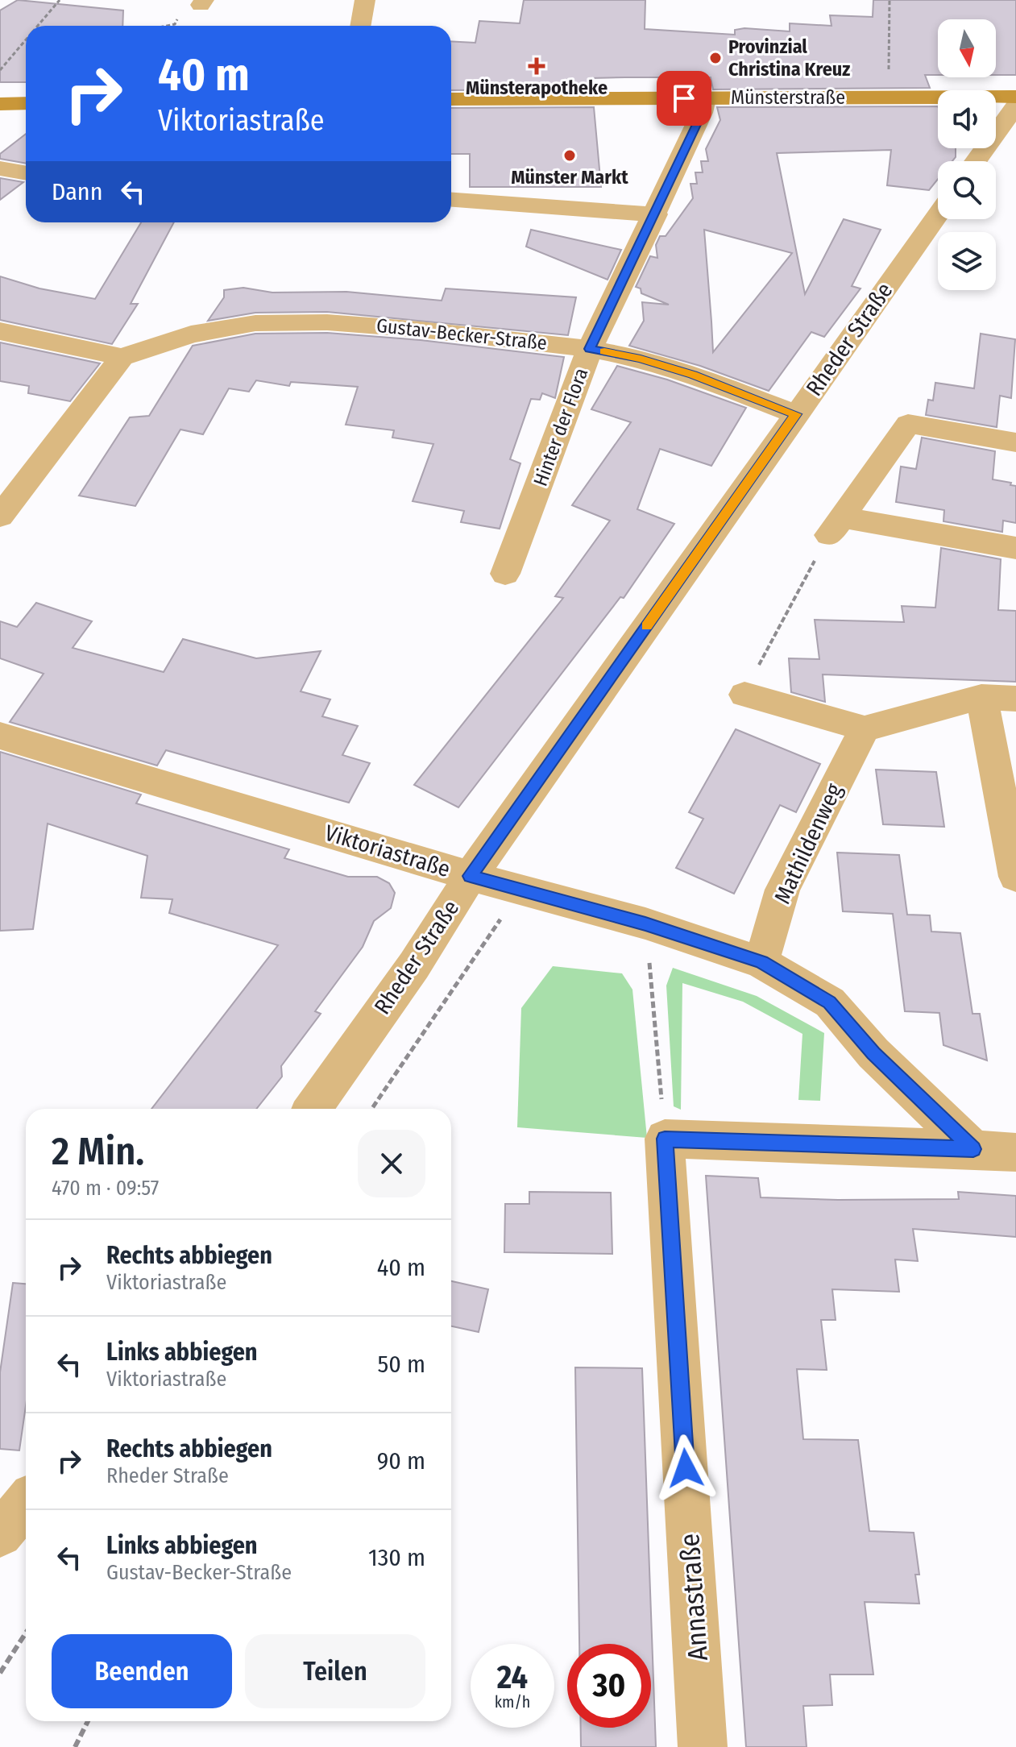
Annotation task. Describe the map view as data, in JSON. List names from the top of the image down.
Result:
{
  "streets": {
    "main road": ["Münsterstraße"],
    "street": [
      "Gustav-Becker-Straße",
      "Rheder Straße",
      "Hinter der Flora",
      "Mathildenweg",
      "Viktoriastraße",
      "Annastraße"
    ]
  },
  "crossings": [
    ["Münsterstraße", "Hinter der Flora"],
    ["Gustav-Becker-Straße", "Rheder Straße"],
    ["Gustav-Becker-Straße", "Hinter der Flora"],
    ["Rheder Straße", "Viktoriastraße"],
    ["Mathildenweg", "Viktoriastraße"]
  ],
  "places": {
    "other": ["Provinzial Christina Kreuz", "Münster Markt"],
    "health": ["Münsterapotheke"]
  },
  "north": "bottom",
  "page": {
    "turn": ["40 m", "Viktoriastraße"],
    "then": "Dann",
    "heading": ["2 Min.", "470 m · 09:57"],
    "list": [
      {
        "name": "Rechts abbiegen",
        "note": "Viktoriastraße",
        "value": "40 m"
      },
      {
        "name": "Links abbiegen",
        "note": "Viktoriastraße",
        "value": "50 m"
      },
      {
        "name": "Rechts abbiegen",
        "note": "Rheder Straße",
        "value": "90 m"
      },
      {
        "name": "Links abbiegen",
        "note": "Gustav-Becker-Straße",
        "value": "130 m"
      }
    ],
    "buttons": ["Beenden", "Teilen"],
    "speed": "24 km/h",
    "limit": "30"
  }
}
